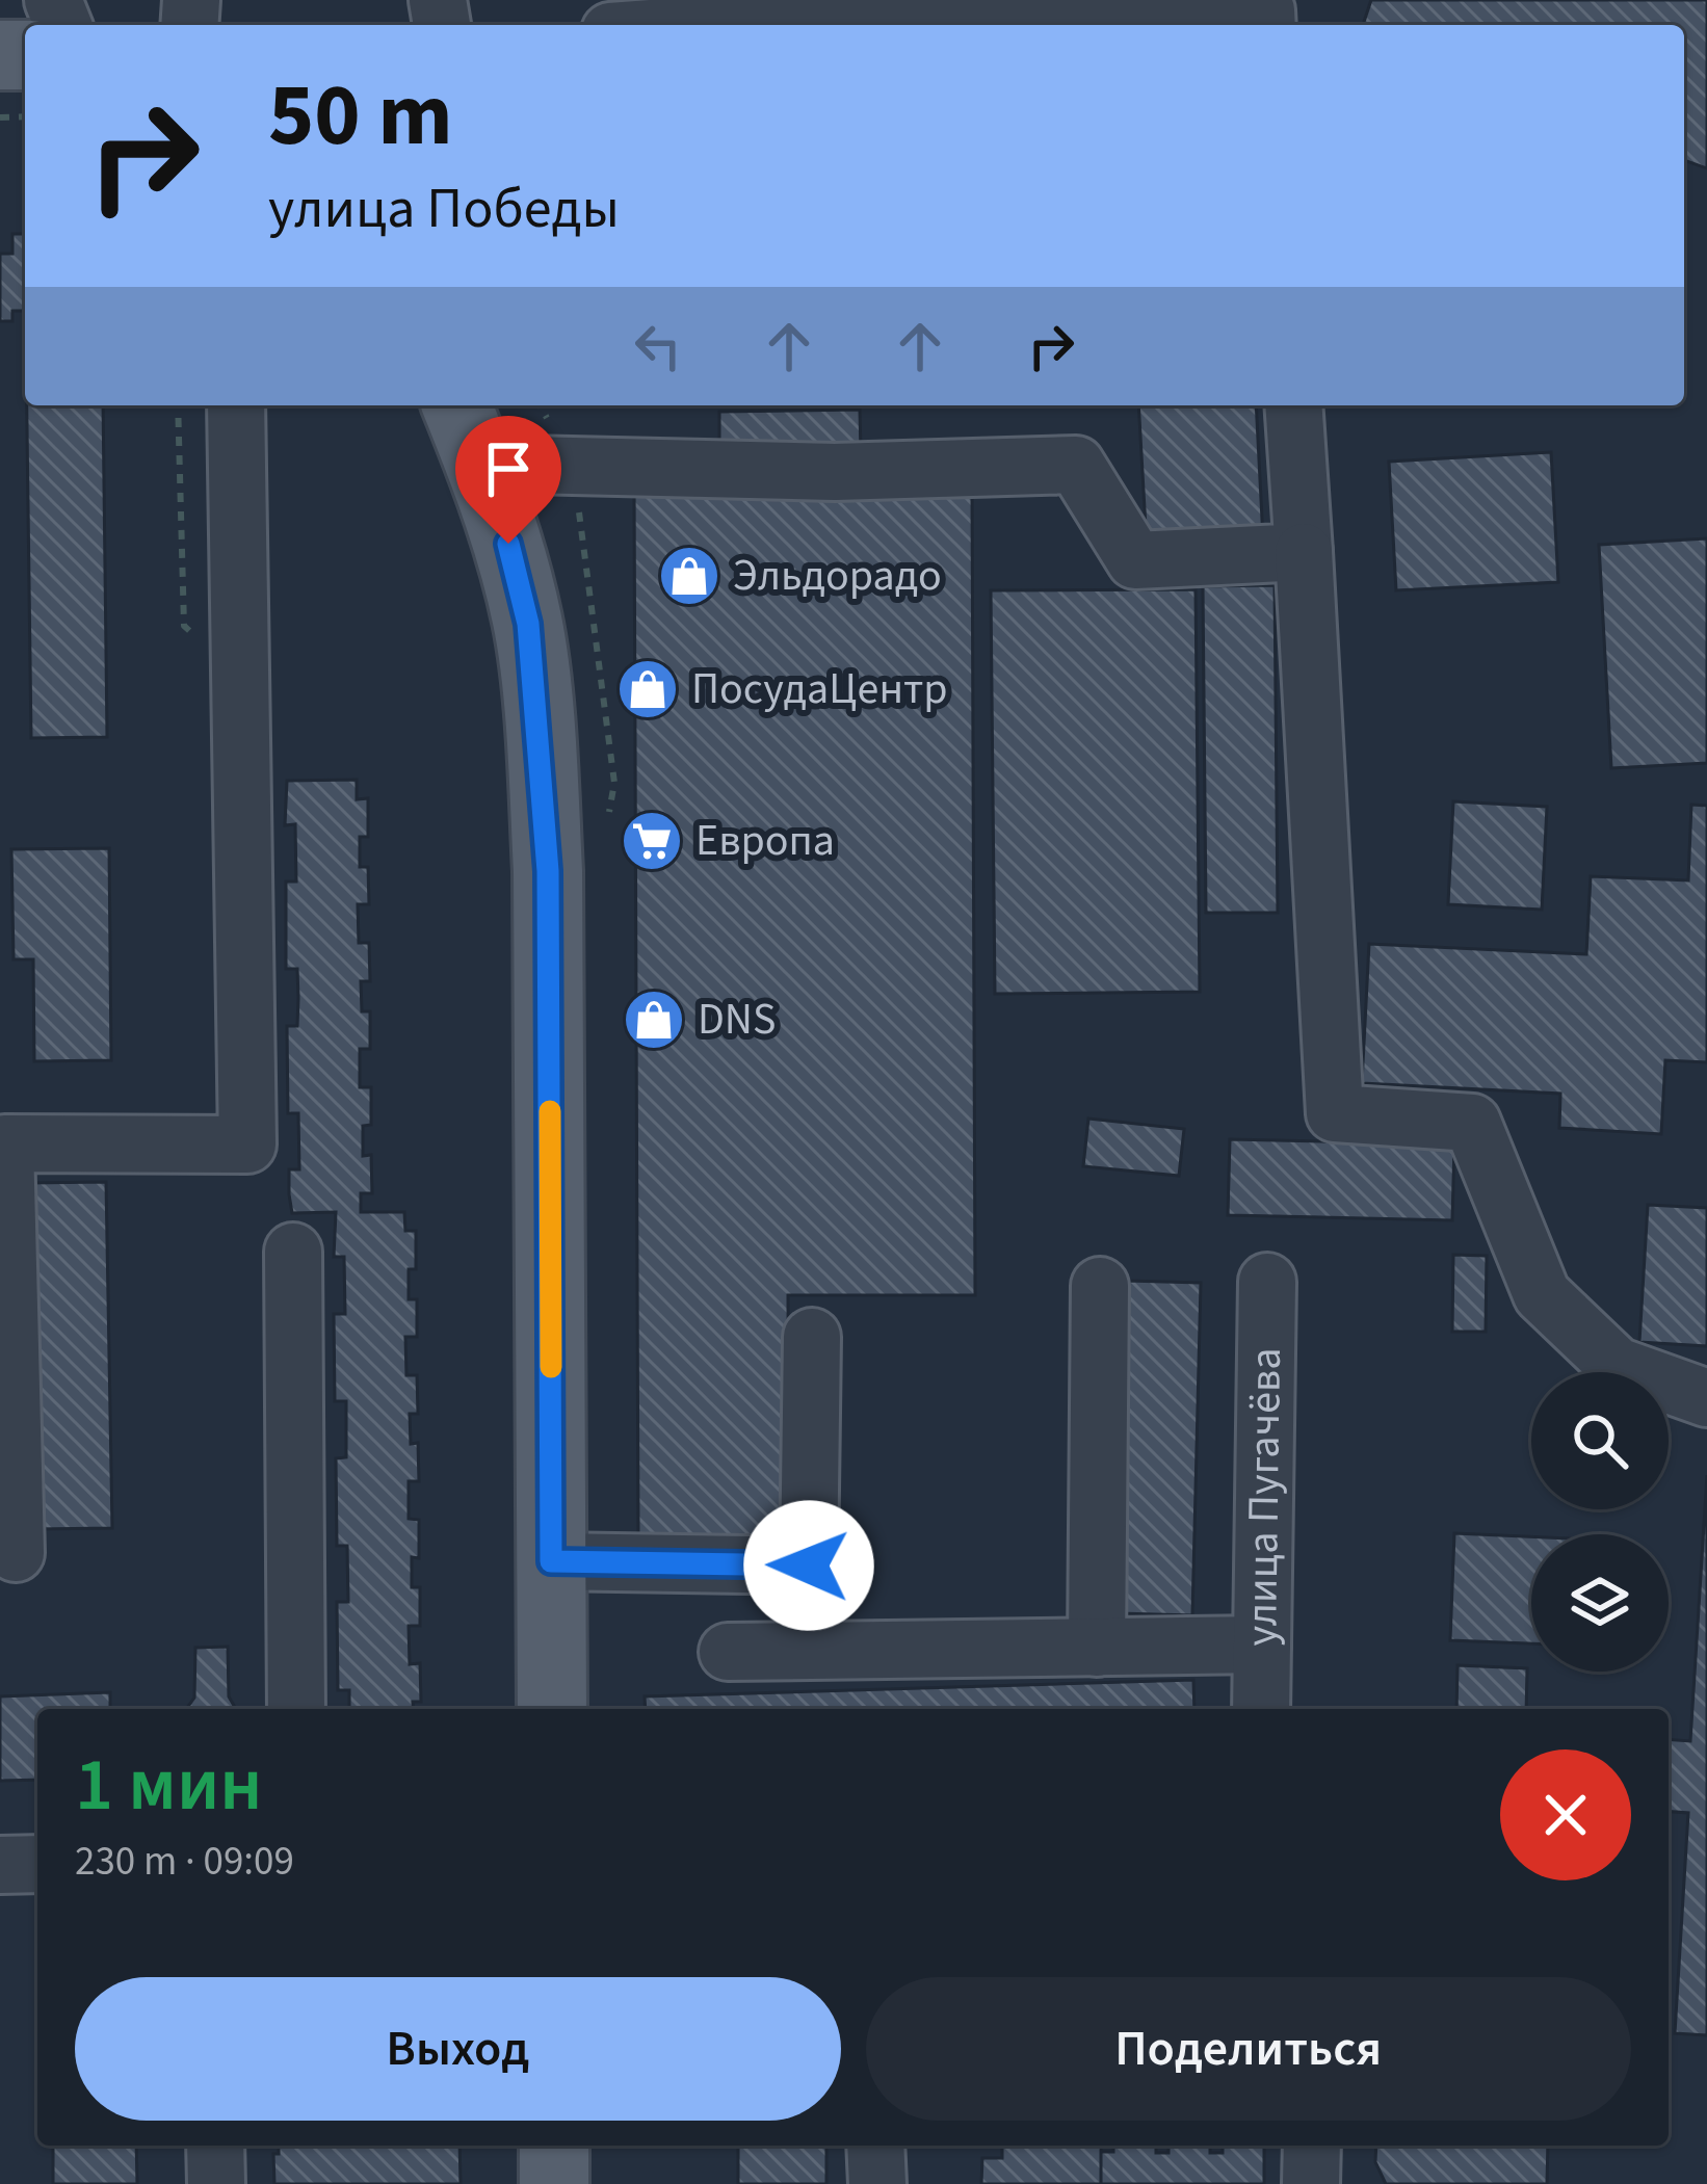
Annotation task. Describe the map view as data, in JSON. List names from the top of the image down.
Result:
{
  "streets": {
    "street": ["улица Пугачёва"]
  },
  "places": {
    "shop": ["Эльдорадо", "ПосудаЦентр", "DNS"],
    "supermarket": ["Европа"]
  },
  "page": {
    "turn": ["50 m", "улица Победы"],
    "heading": ["1 мин", "230 m · 09:09"],
    "buttons": ["Выход", "Поделиться"]
  }
}
